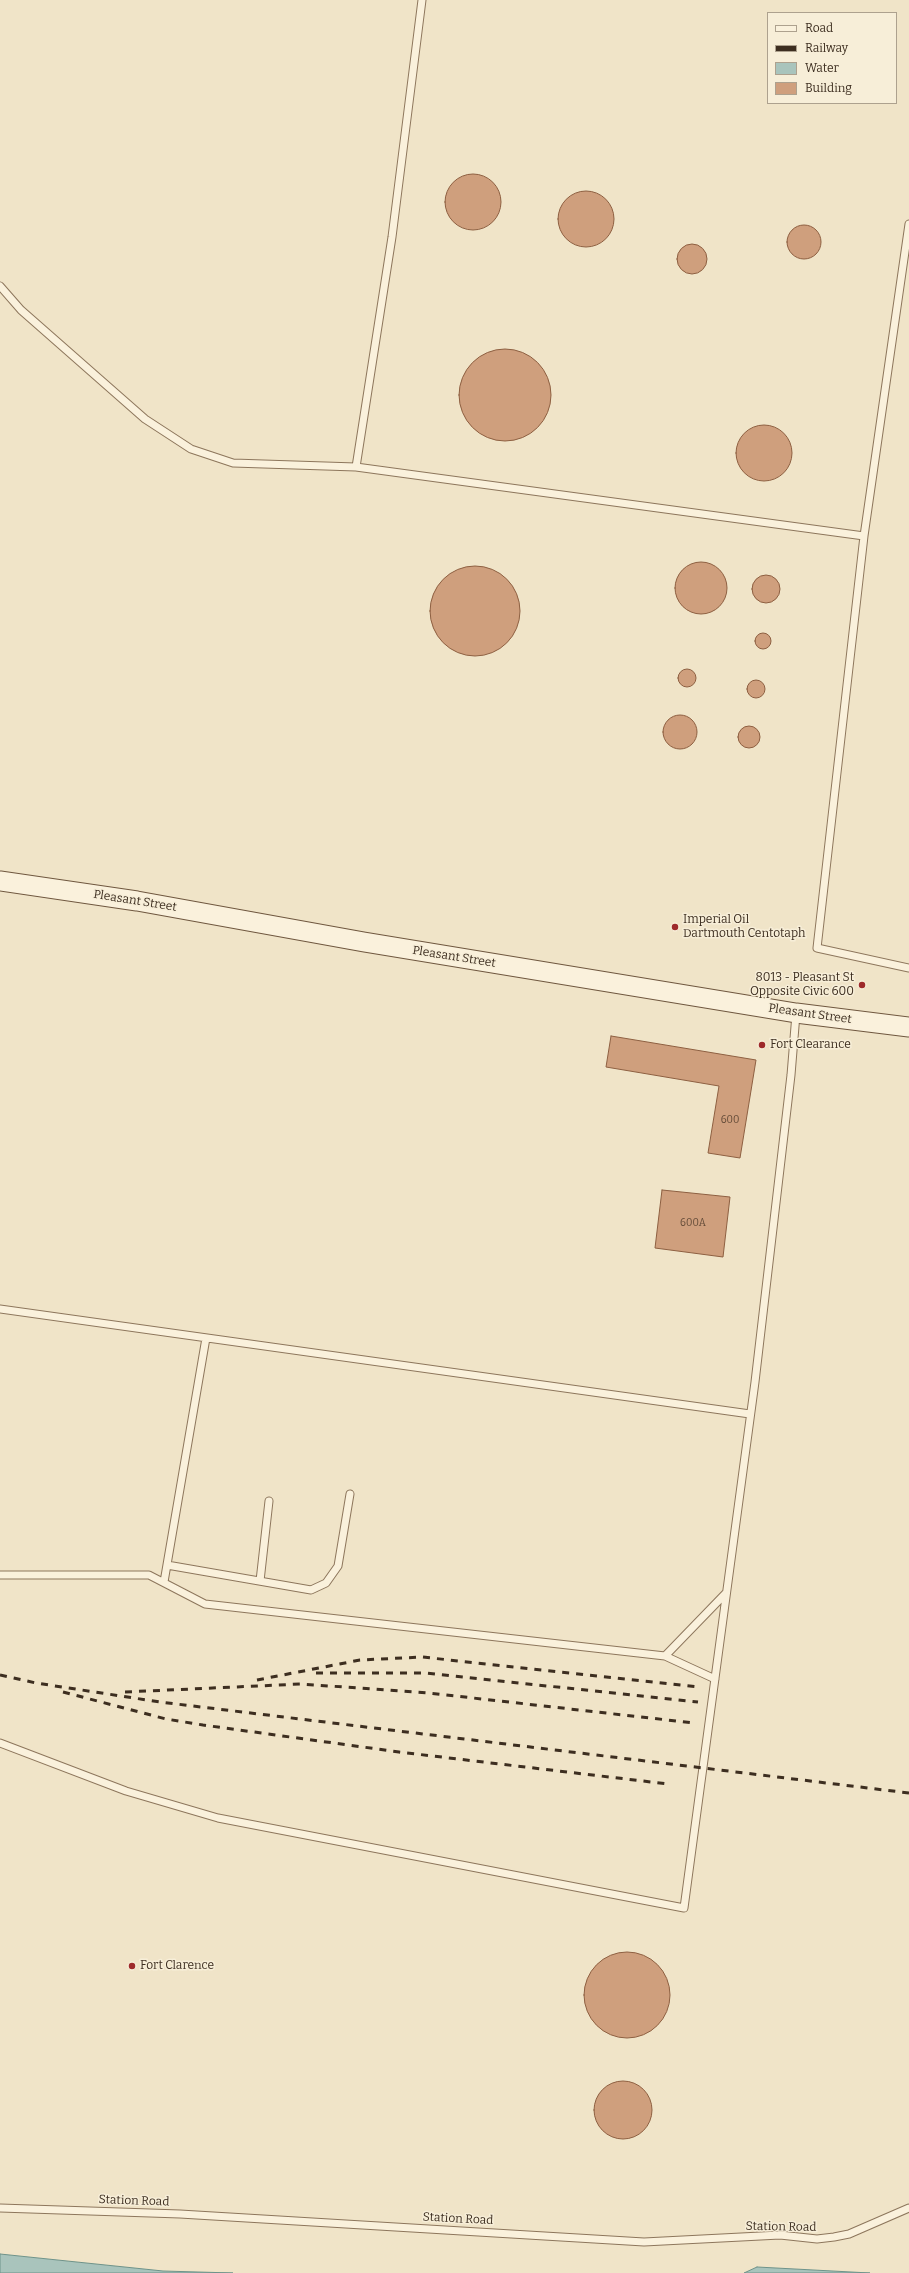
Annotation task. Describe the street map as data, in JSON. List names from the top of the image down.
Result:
{
  "streets": {
    "main road": ["Pleasant Street"],
    "lane": ["Station Road"]
  },
  "places": [
    "Imperial Oil Dartmouth Centotaph",
    "8013 - Pleasant St Opposite Civic 600",
    "Fort Clearance",
    "Fort Clarence"
  ],
  "house_numbers": ["600", "600A"],
  "legend": [
    "Road",
    "Railway",
    "Water",
    "Building"
  ]
}
